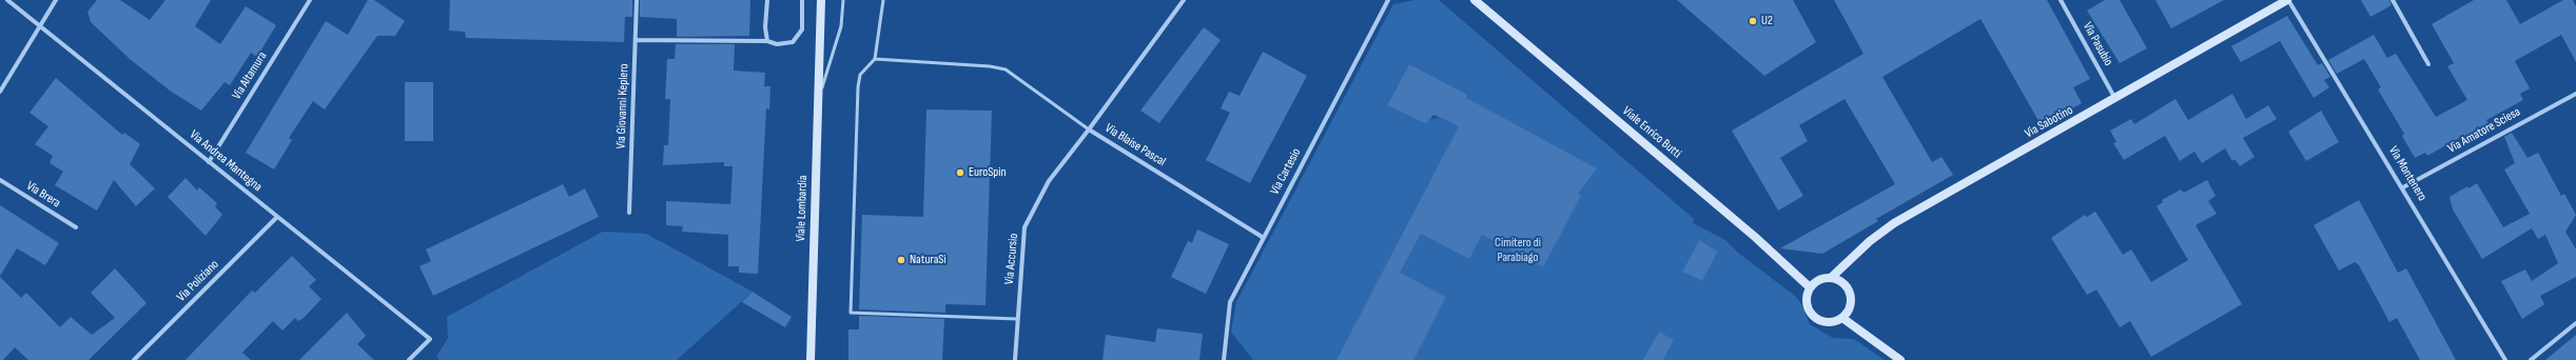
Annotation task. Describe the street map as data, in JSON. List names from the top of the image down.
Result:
{
  "streets": {
    "street": [
      "Via Pasubio",
      "Via Altamura",
      "Via Giovanni Keplero",
      "Via Sabotino",
      "Via Amatore Sciesa",
      "Viale Enrico Butti",
      "Via Blaise Pascal",
      "Via Andrea Mantegna",
      "Via Cartesio",
      "Via Montenero",
      "Via Brera",
      "Viale Lombardia",
      "Via Accursio",
      "Via Poliziano"
    ]
  },
  "crossings": [
    ["Via Pasubio", "Via Sabotino"],
    ["Via Altamura", "Via Andrea Mantegna"],
    ["Via Sabotino", "Viale Enrico Butti"],
    ["Via Sabotino", "Via Montenero"],
    ["Via Amatore Sciesa", "Via Montenero"],
    ["Via Blaise Pascal", "Via Cartesio"],
    ["Via Blaise Pascal", "Via Accursio"],
    ["Via Andrea Mantegna", "Via Poliziano"]
  ],
  "parks": ["Cimitero di Parabiago"],
  "places": ["U2", "EuroSpin", "NaturaSì"]
}
